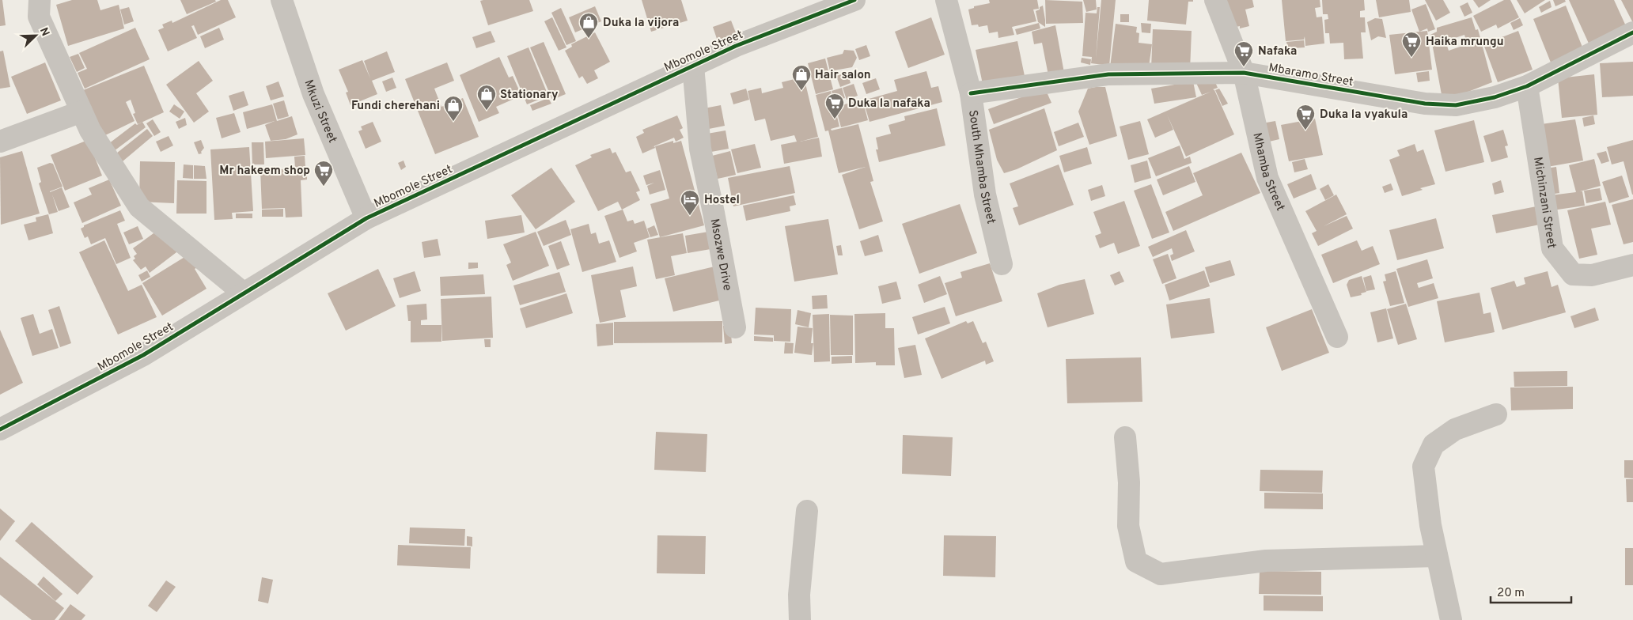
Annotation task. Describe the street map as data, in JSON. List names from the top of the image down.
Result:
{
  "streets": {
    "street": [
      "Mbomole Street",
      "Mbaramo Street",
      "Mkuzi Street",
      "South Mhamba Street",
      "Mhamba Street",
      "Michinzani Street",
      "Msozwe Drive"
    ]
  },
  "crossings": [
    ["Mbomole Street", "Mkuzi Street"],
    ["Mbomole Street", "Msozwe Drive"],
    ["Mbaramo Street", "South Mhamba Street"],
    ["Mbaramo Street", "Mhamba Street"],
    ["Mbaramo Street", "Michinzani Street"]
  ],
  "places": {
    "shop": [
      "Duka la vijora",
      "Hair salon",
      "Stationary",
      "Fundi cherehani"
    ],
    "supermarket": [
      "Haika mrungu",
      "Nafaka",
      "Duka la nafaka",
      "Duka la vyakula",
      "Mr hakeem shop"
    ],
    "hotel": ["Hostel"]
  },
  "scale_bar": "20 m",
  "north": "top right"
}
